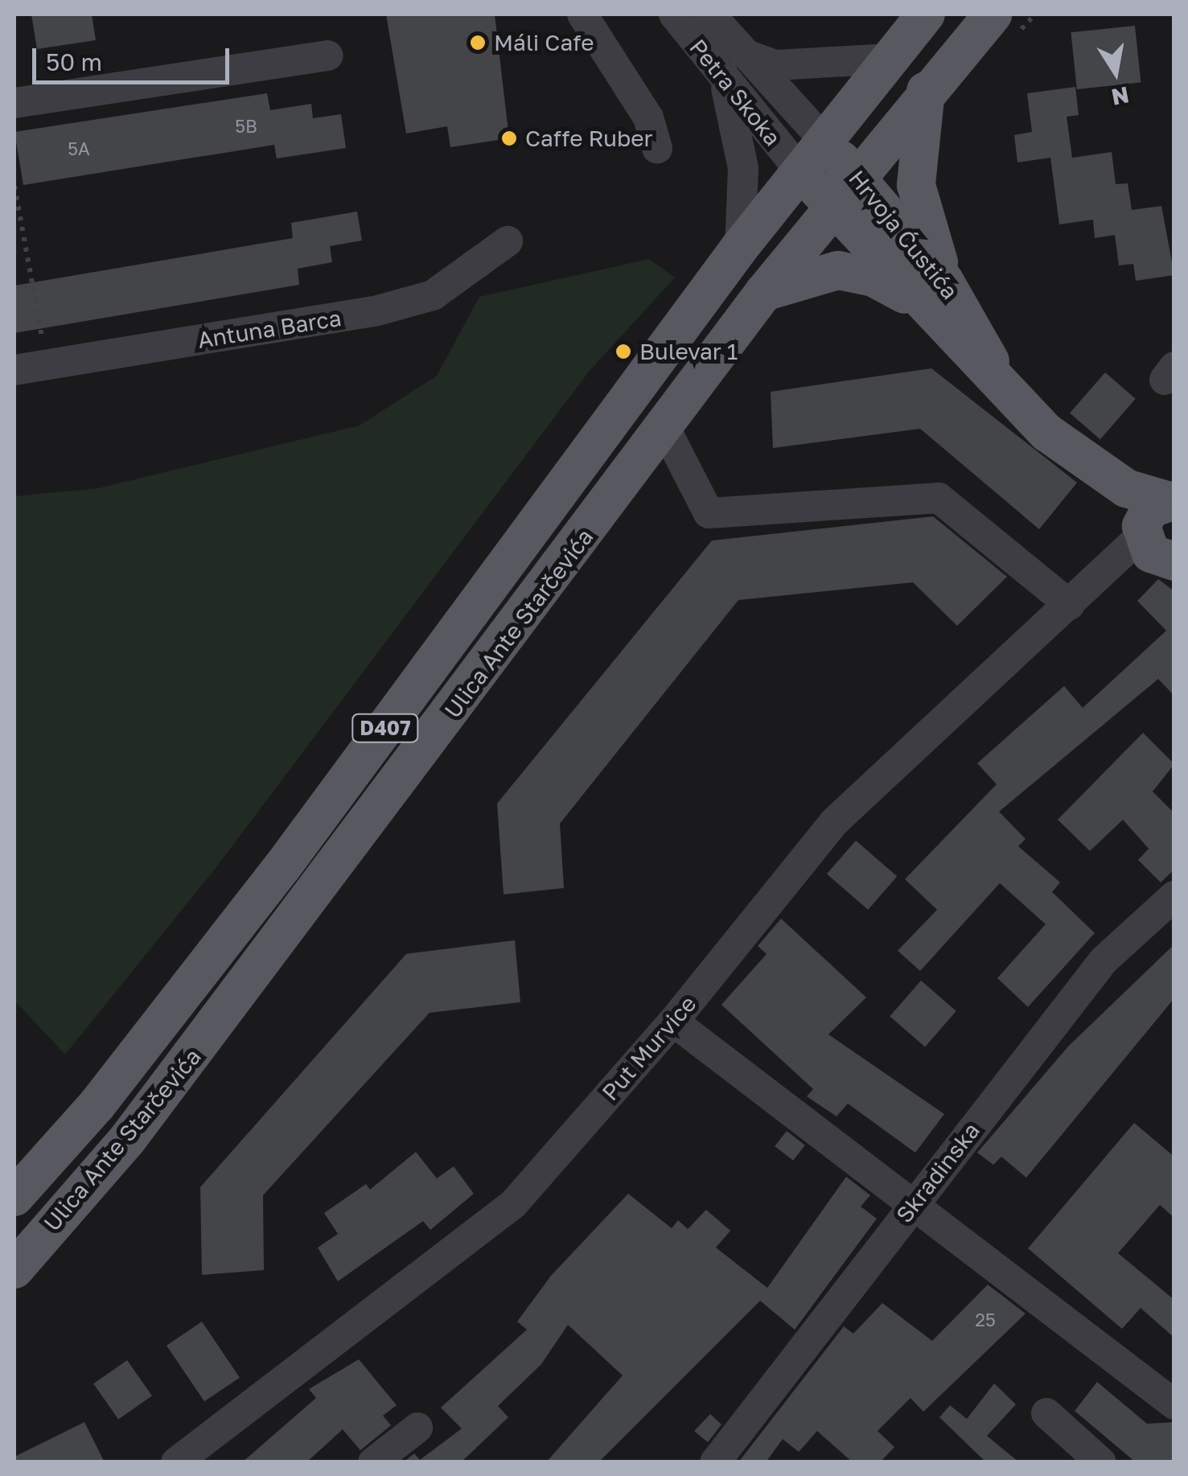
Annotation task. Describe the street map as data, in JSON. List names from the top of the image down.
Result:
{
  "streets": {
    "main road": ["Hrvoja Ćustića", "Ulica Ante Starčevića", "D407"],
    "street": [
      "Petra Skoka",
      "Antuna Barca",
      "Put Murvice",
      "Skradinska"
    ]
  },
  "crossings": [
    ["Petra Skoka", "Hrvoja Ćustića"],
    ["Petra Skoka", "Ulica Ante Starčevića"],
    ["Hrvoja Ćustića", "Ulica Ante Starčevića"],
    ["Hrvoja Ćustića", "Put Murvice"]
  ],
  "places": ["Máli Cafe", "Caffe Ruber", "Bulevar 1"],
  "house_numbers": ["5B", "5A", "25"],
  "scale_bar": "50 m",
  "north": "bottom"
}
